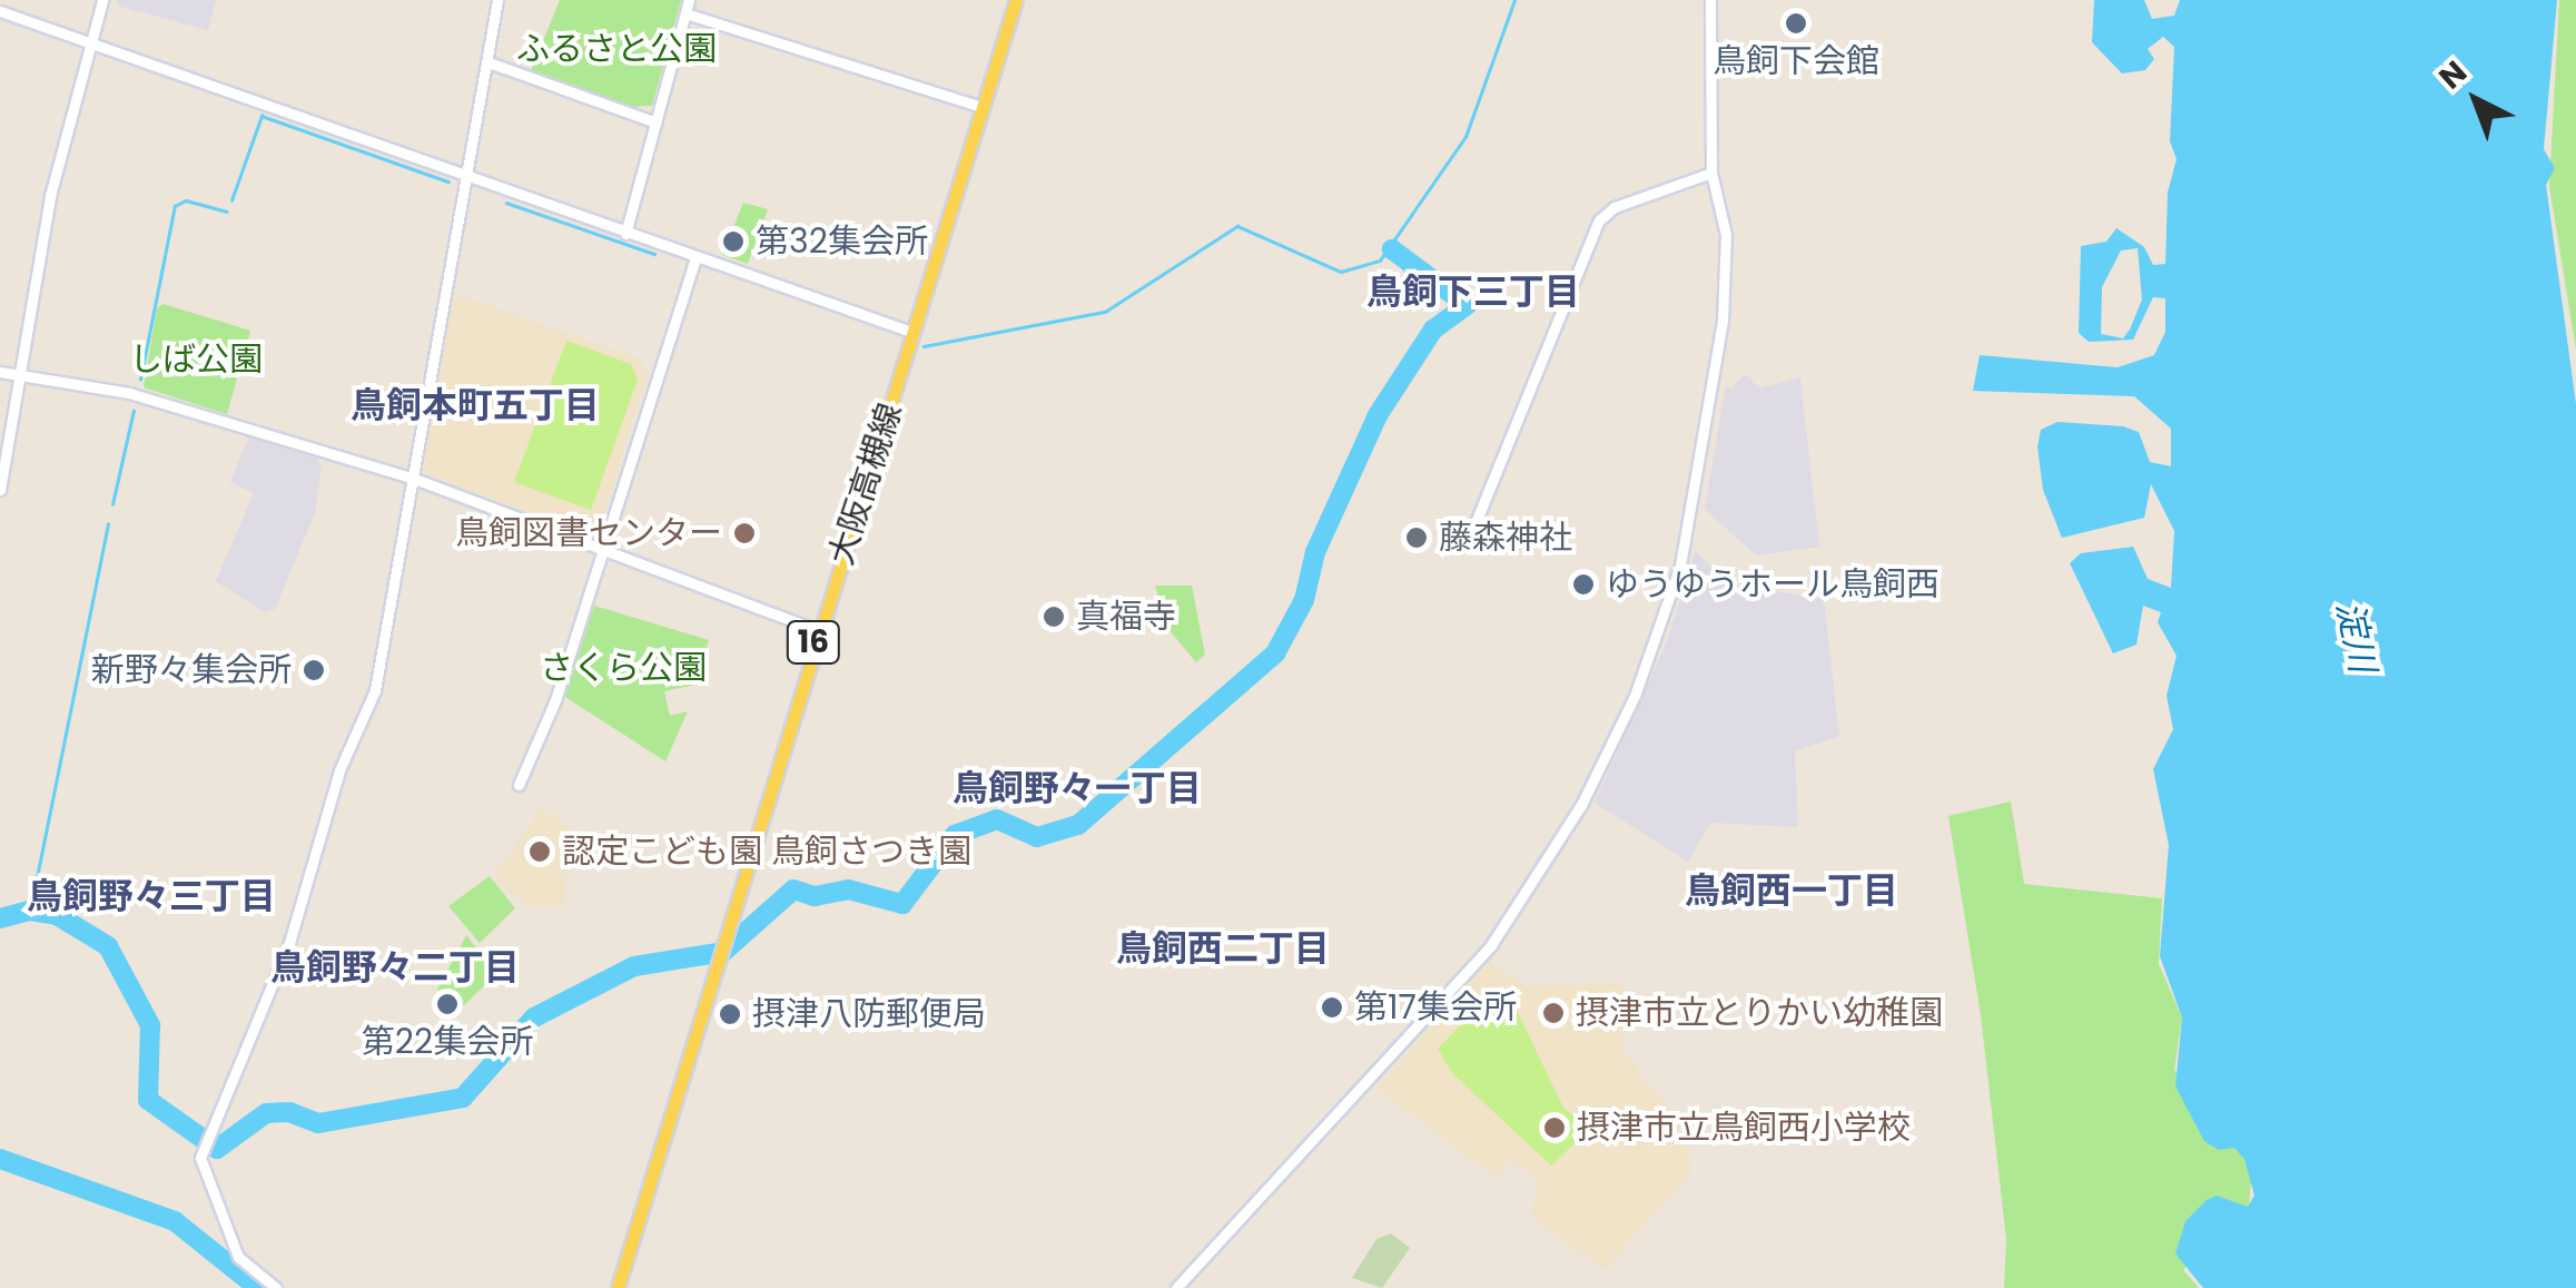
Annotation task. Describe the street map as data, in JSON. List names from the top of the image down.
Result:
{
  "streets": {
    "main road": ["大阪高槻線", "16"]
  },
  "districts": [
    "鳥飼下三丁目",
    "鳥飼本町五丁目",
    "鳥飼野々一丁目",
    "鳥飼西一丁目",
    "鳥飼野々三丁目",
    "鳥飼西二丁目",
    "鳥飼野々二丁目"
  ],
  "water": ["淀川"],
  "parks": ["ふるさと公園", "しば公園", "さくら公園"],
  "places": [
    "鳥飼下会館",
    "第32集会所",
    "鳥飼図書センター",
    "藤森神社",
    "ゆうゆうホール鳥飼西",
    "真福寺",
    "新野々集会所",
    "認定こども園 鳥飼さつき園",
    "第22集会所",
    "第17集会所",
    "摂津市立とりかい幼稚園",
    "摂津八防郵便局",
    "摂津市立鳥飼西小学校"
  ],
  "north": "top left"
}
